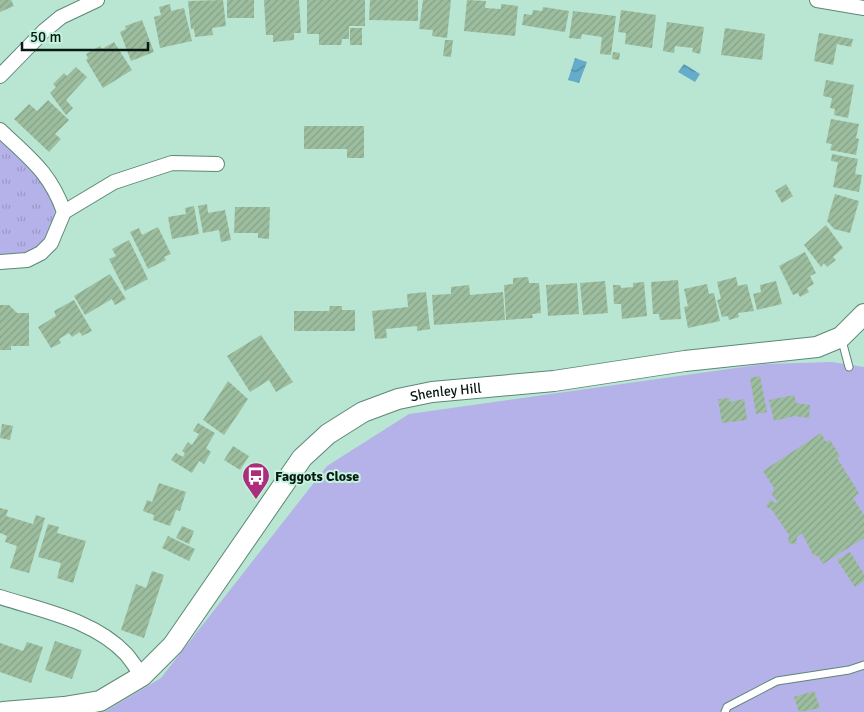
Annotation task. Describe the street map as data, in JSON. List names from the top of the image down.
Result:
{
  "streets": {
    "street": ["Shenley Hill"]
  },
  "places": {
    "bus stop": ["Faggots Close"]
  },
  "scale_bar": "50 m"
}
